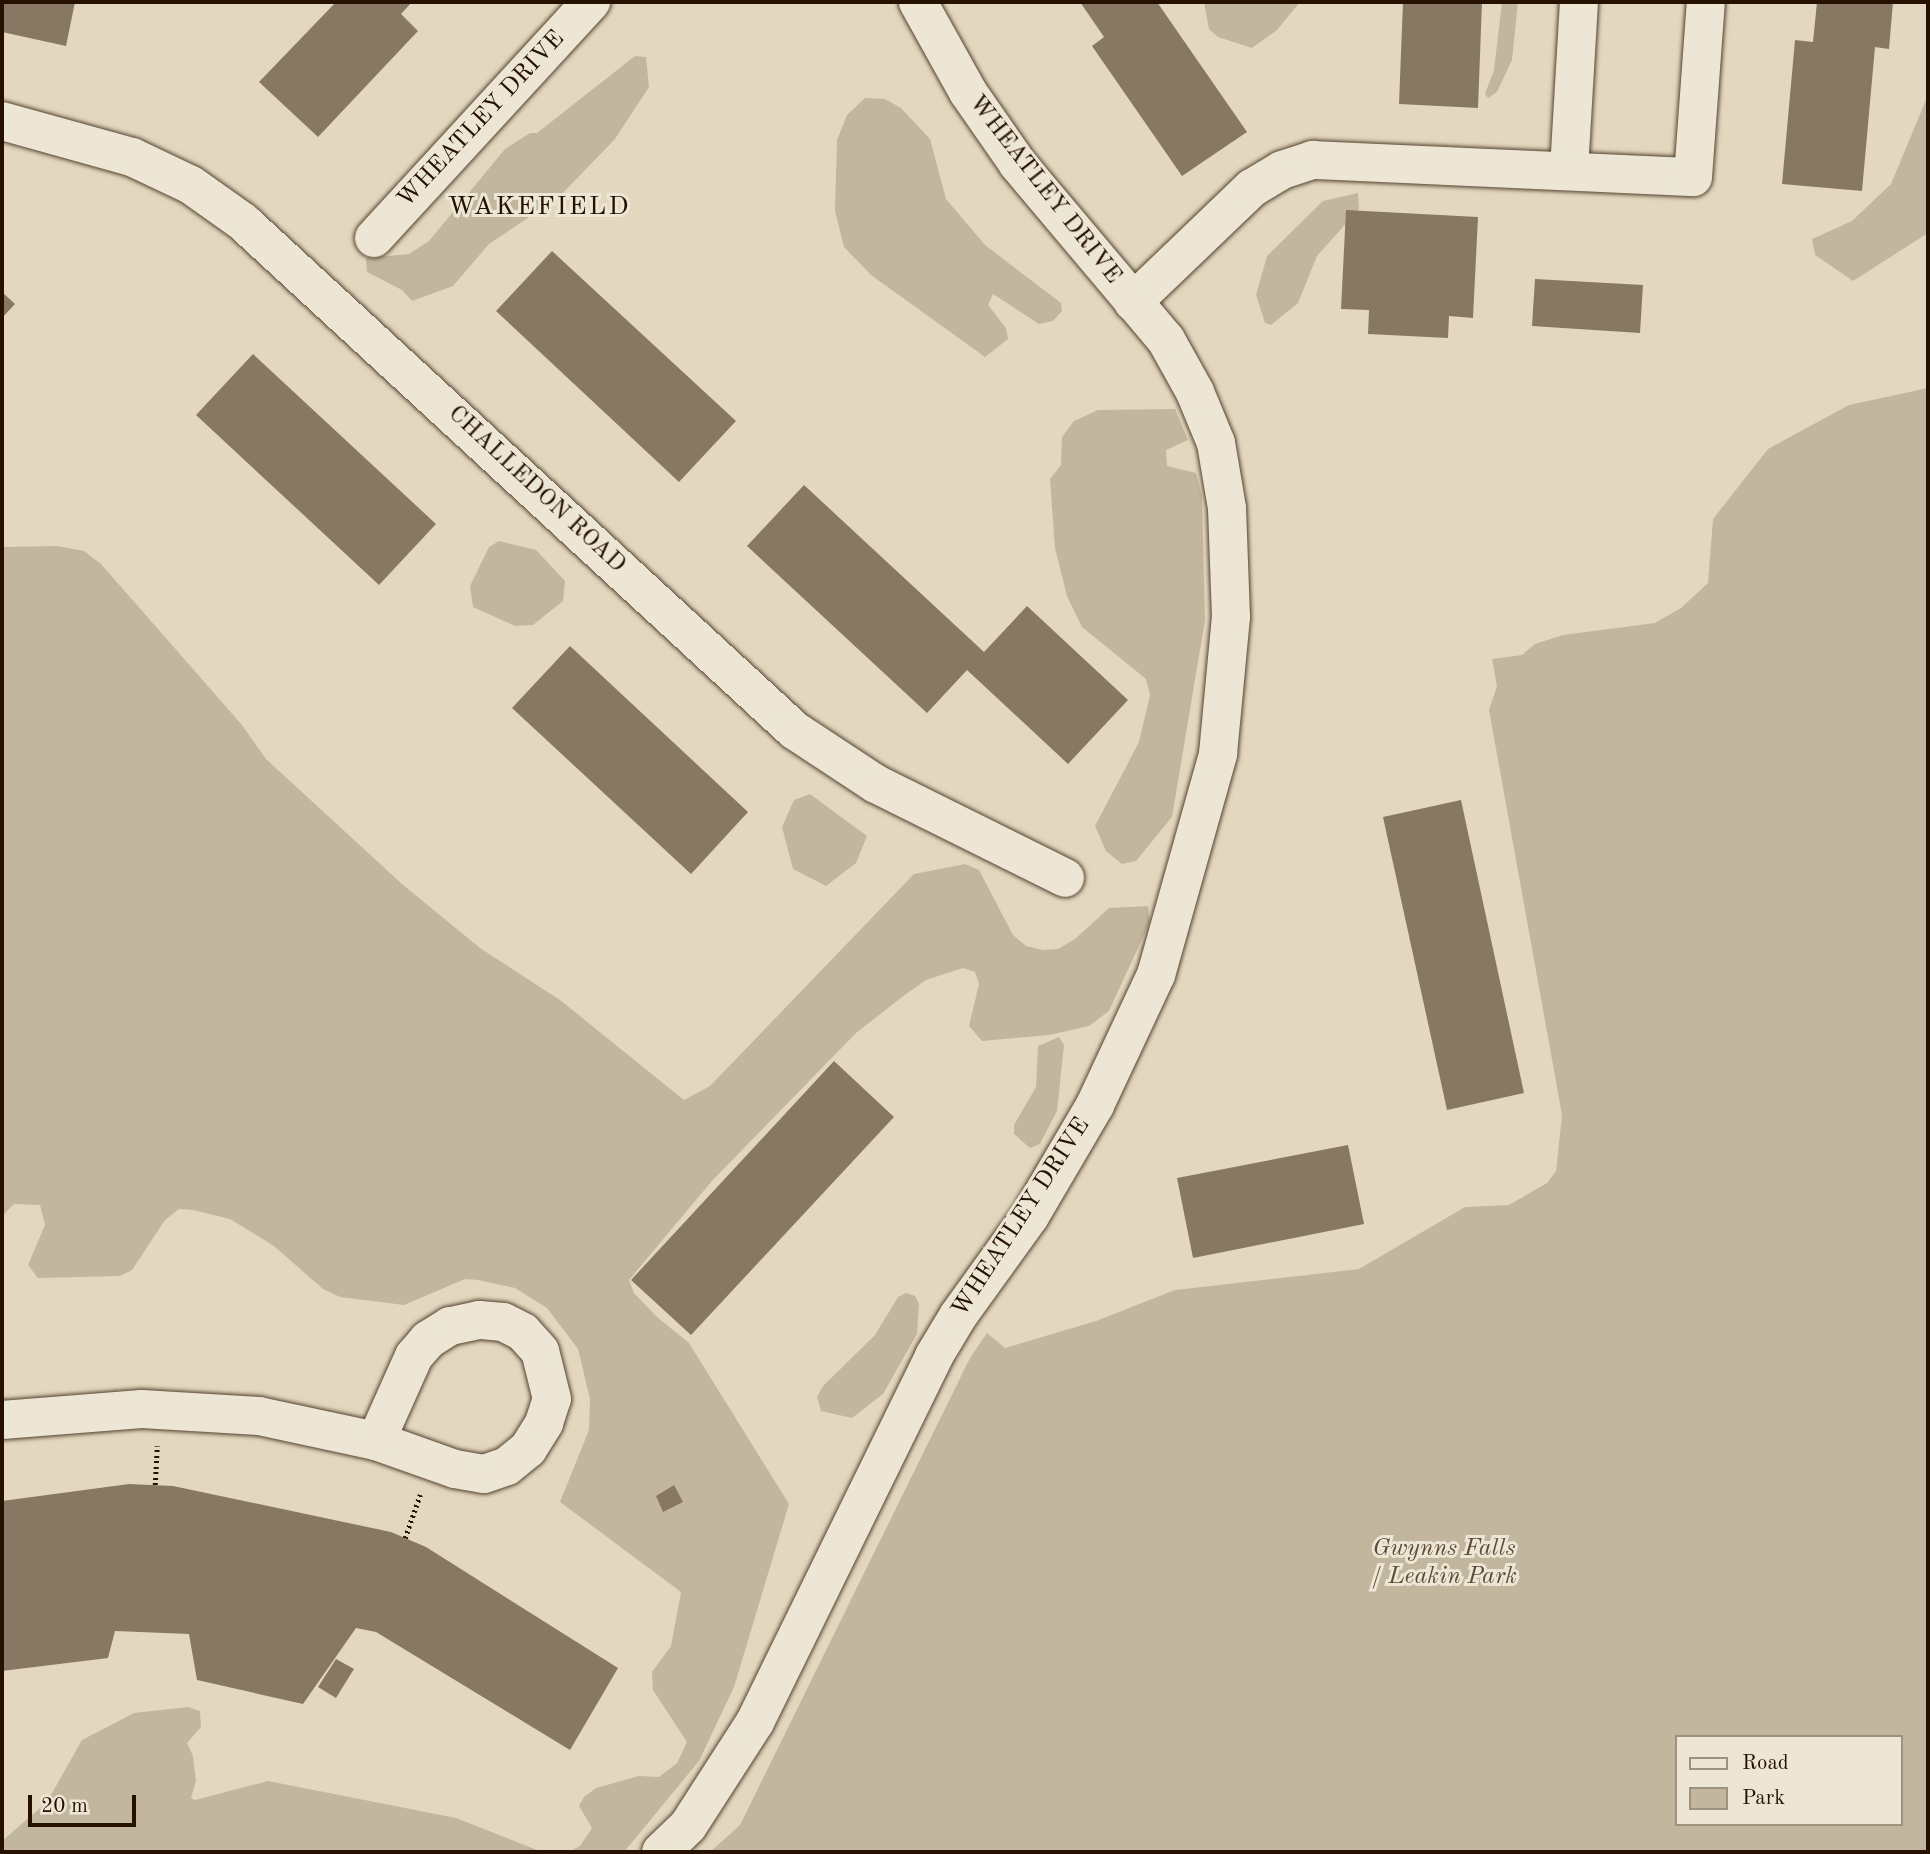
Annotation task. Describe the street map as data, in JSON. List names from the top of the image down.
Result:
{
  "streets": {
    "street": ["WHEATLEY DRIVE", "CHALLEDON ROAD"]
  },
  "districts": ["WAKEFIELD"],
  "parks": ["Gwynns Falls / Leakin Park"],
  "legend": ["Road", "Park"],
  "scale_bar": "20 m"
}
